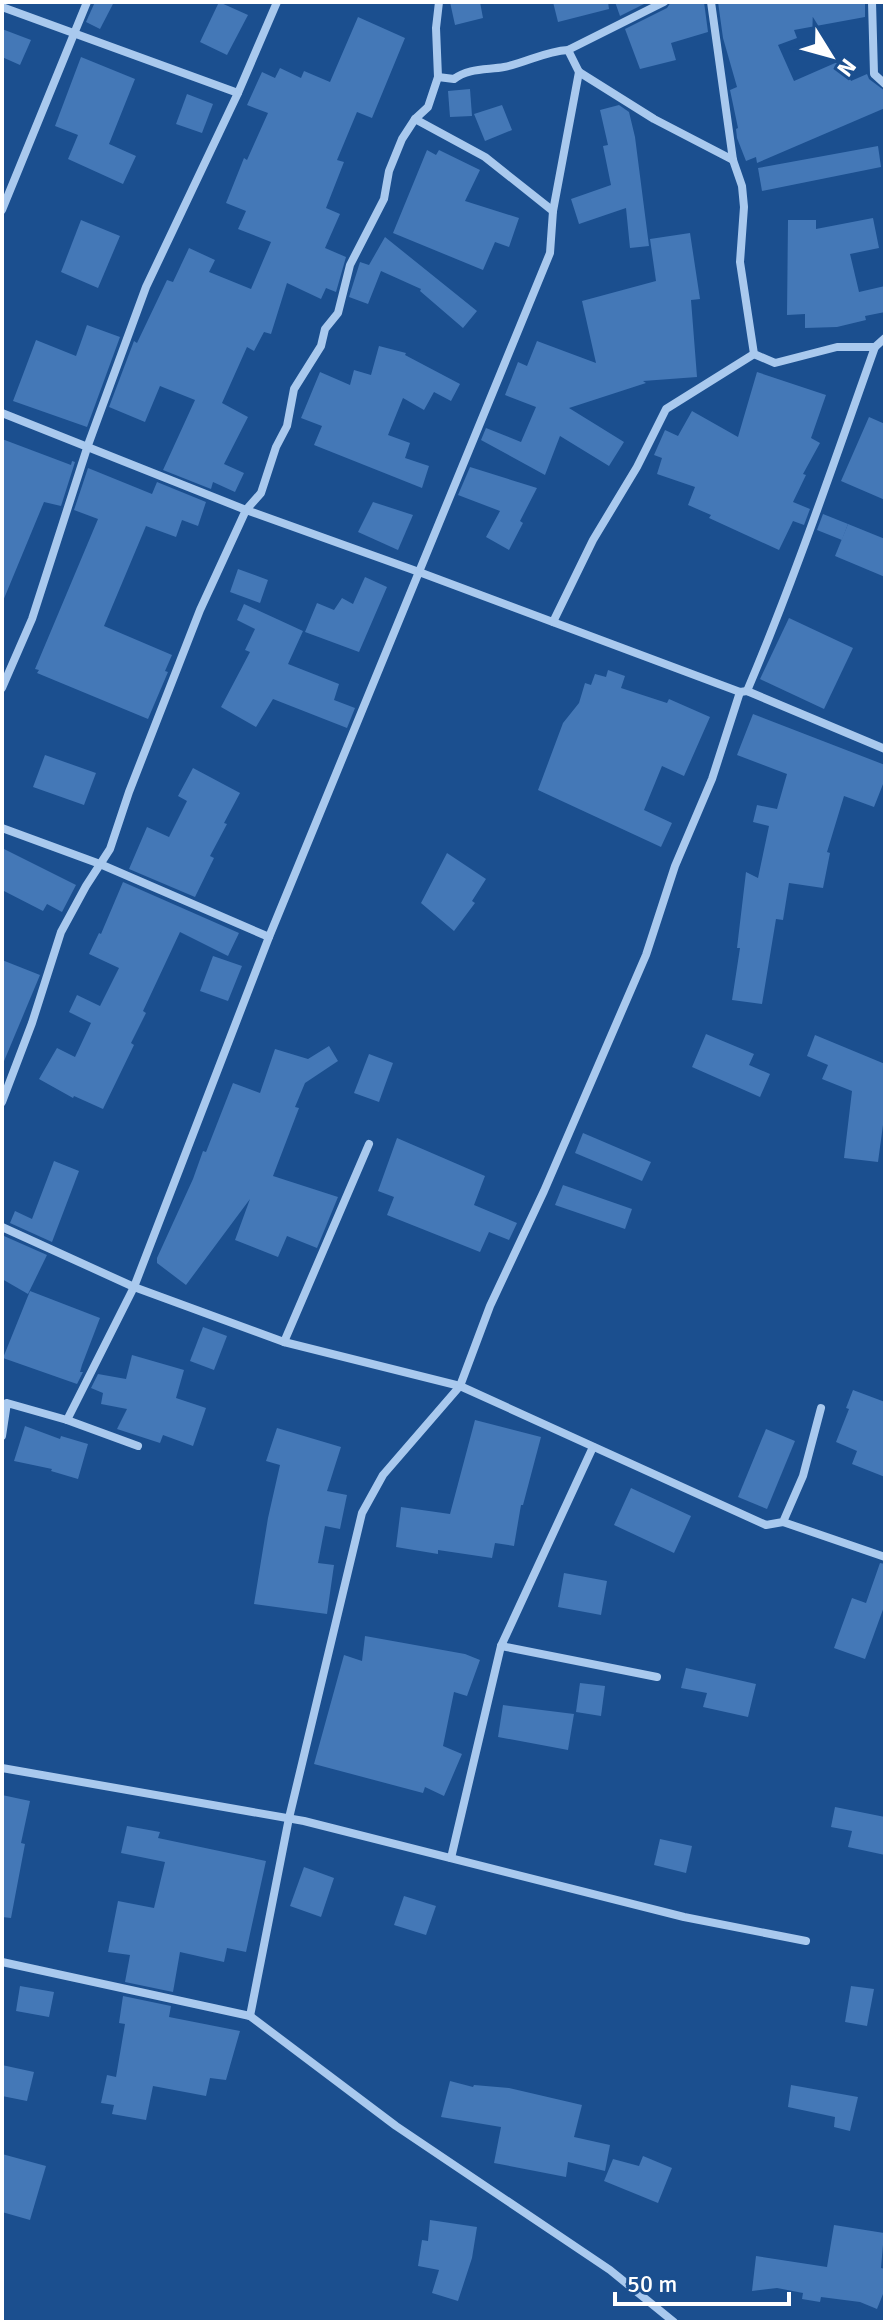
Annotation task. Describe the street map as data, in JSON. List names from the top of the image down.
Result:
{
  "scale_bar": "50 m",
  "north": "bottom right"
}
